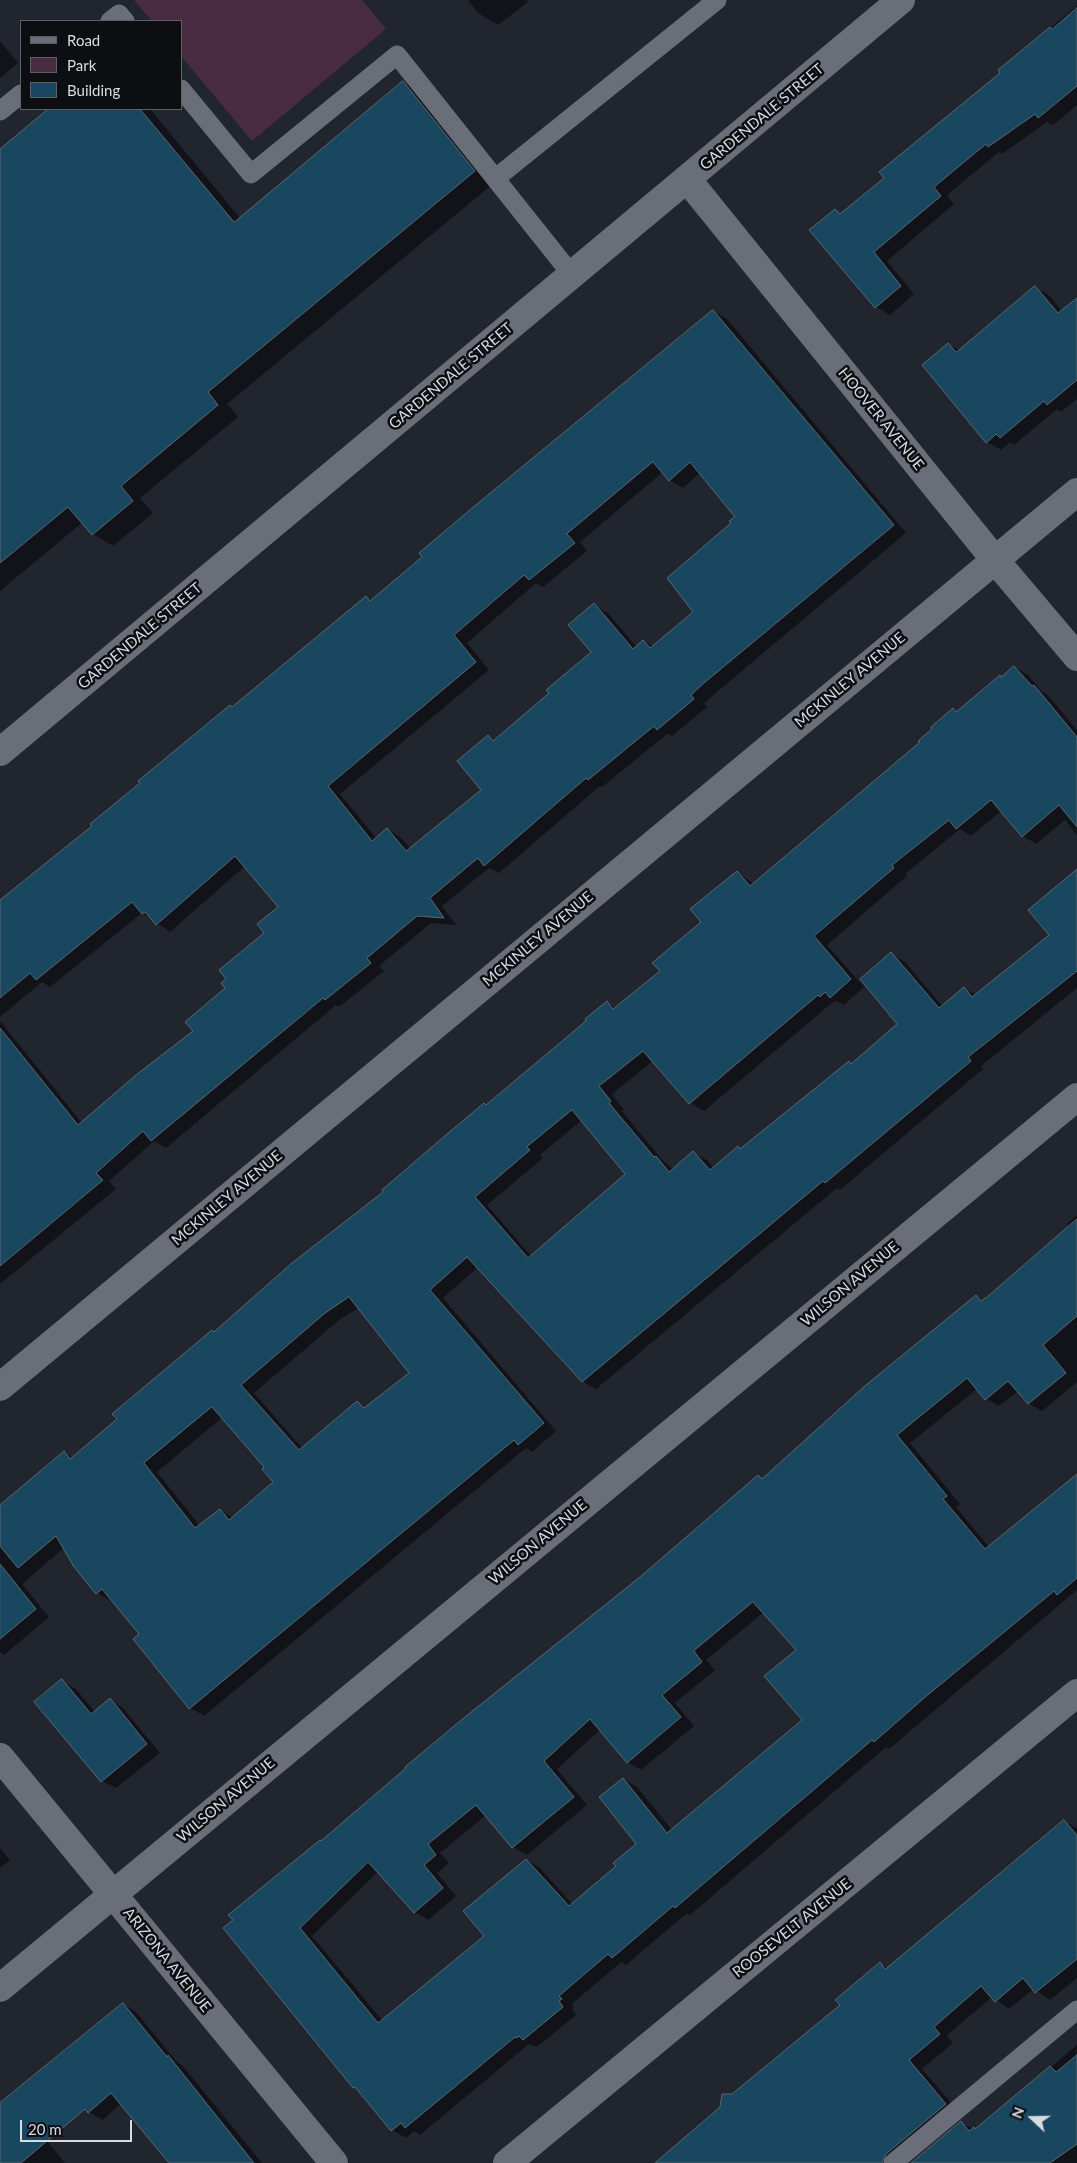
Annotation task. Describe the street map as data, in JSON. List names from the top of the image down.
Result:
{
  "streets": {
    "street": [
      "GARDENDALE STREET",
      "HOOVER AVENUE",
      "MCKINLEY AVENUE",
      "WILSON AVENUE",
      "ROOSEVELT AVENUE",
      "ARIZONA AVENUE"
    ]
  },
  "crossings": [
    ["GARDENDALE STREET", "HOOVER AVENUE"],
    ["HOOVER AVENUE", "MCKINLEY AVENUE"],
    ["WILSON AVENUE", "ARIZONA AVENUE"]
  ],
  "legend": ["Road", "Park", "Building"],
  "scale_bar": "20 m",
  "north": "left"
}
